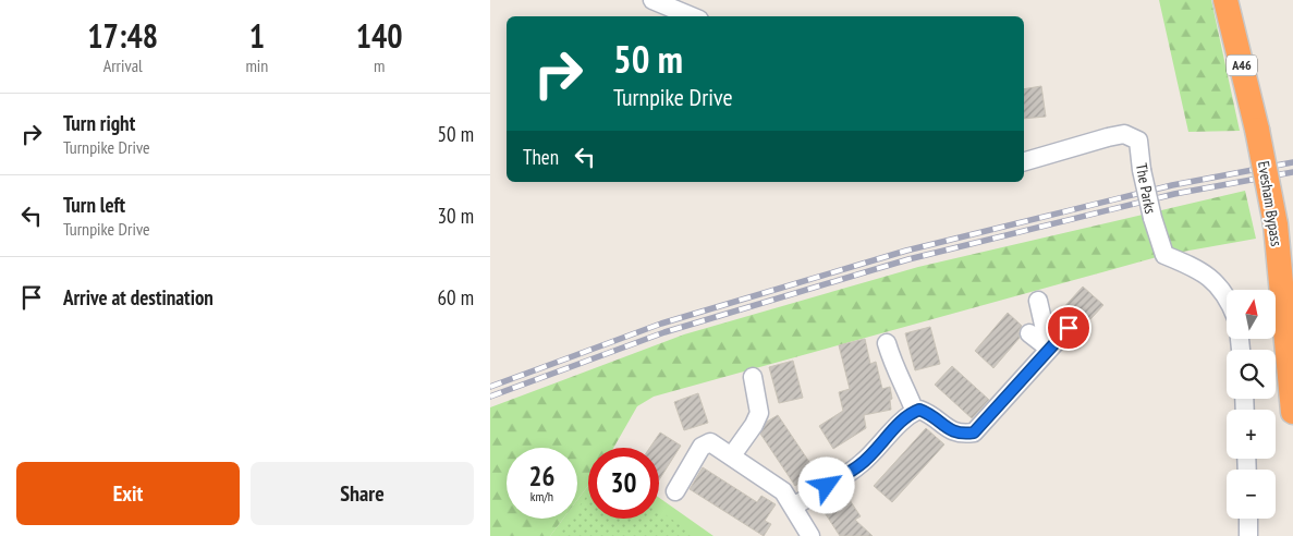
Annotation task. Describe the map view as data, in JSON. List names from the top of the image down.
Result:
{
  "streets": {
    "highway": ["A46", "Evesham Bypass"],
    "street": ["The Parks"]
  },
  "north": "top",
  "page": {
    "eta": [
      "17:48",
      "Arrival",
      "1",
      "min",
      "140",
      "m"
    ],
    "turn": ["50 m", "Turnpike Drive"],
    "list": [
      {
        "name": "Turn right",
        "note": "Turnpike Drive",
        "value": "50 m"
      },
      {
        "name": "Turn left",
        "note": "Turnpike Drive",
        "value": "30 m"
      },
      {
        "name": "Arrive at destination",
        "value": "60 m"
      }
    ],
    "then": "Then",
    "map_buttons": ["+", "−"],
    "speed": "26 km/h",
    "limit": "30",
    "buttons": ["Exit", "Share"]
  }
}
